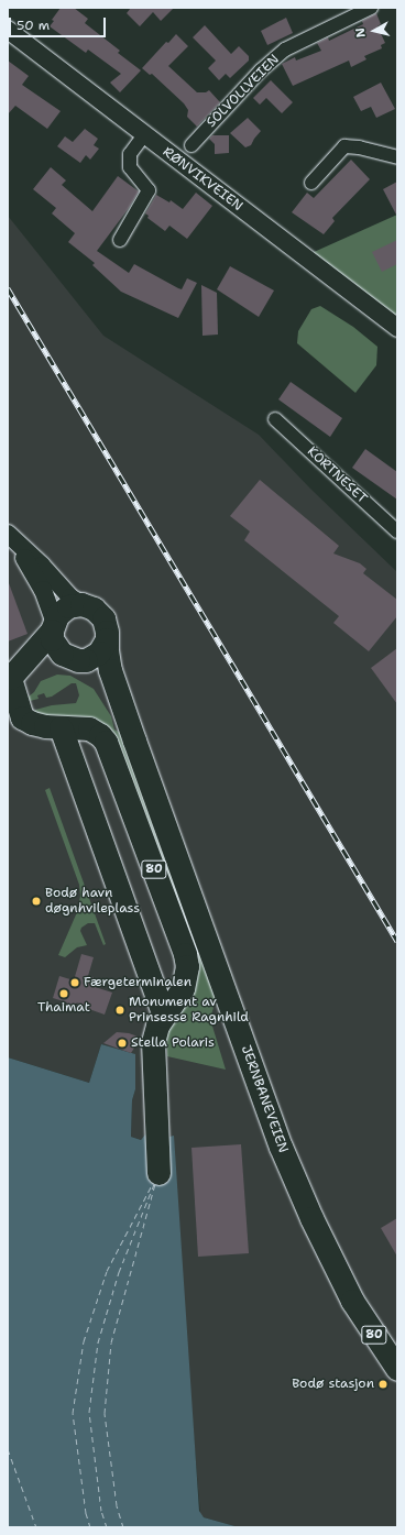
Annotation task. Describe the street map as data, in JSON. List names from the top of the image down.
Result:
{
  "streets": {
    "highway": ["80", "JERNBANEVEIEN"],
    "street": ["SOLVOLLVEIEN", "RØNVIKVEIEN", "KORTNESET"]
  },
  "places": [
    "Bodø havn døgnhvileplass",
    "Færgeterminalen",
    "Thaimat",
    "Monument av Prinsesse Ragnhild",
    "Stella Polaris",
    "Bodø stasjon"
  ],
  "scale_bar": "50 m",
  "north": "left"
}
